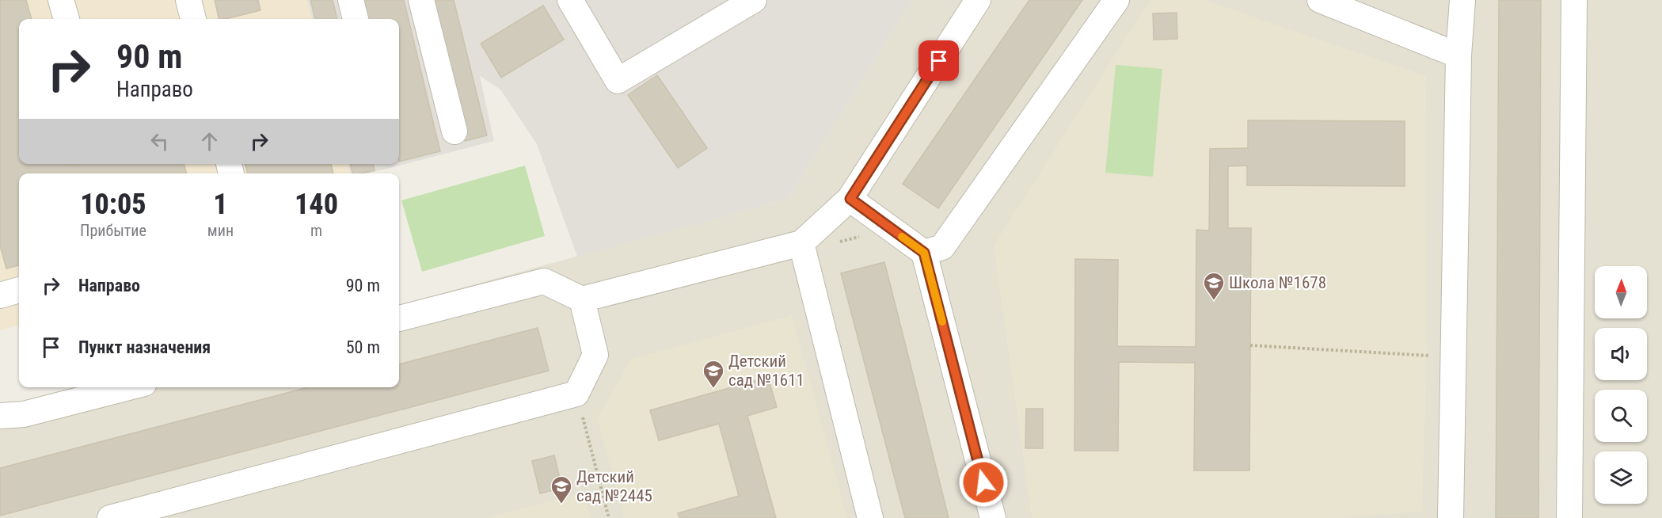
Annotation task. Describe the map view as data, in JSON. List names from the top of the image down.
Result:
{
  "places": {
    "school or university": ["Школа №1678", "Детский сад №1611", "Детский сад №2445"]
  },
  "north": "top",
  "page": {
    "turn": ["90 m", "Направо"],
    "eta": [
      "10:05",
      "Прибытие",
      "1",
      "мин",
      "140",
      "m"
    ],
    "list": [
      {
        "name": "Направо",
        "value": "90 m"
      },
      {
        "name": "Пункт назначения",
        "value": "50 m"
      }
    ]
  }
}
